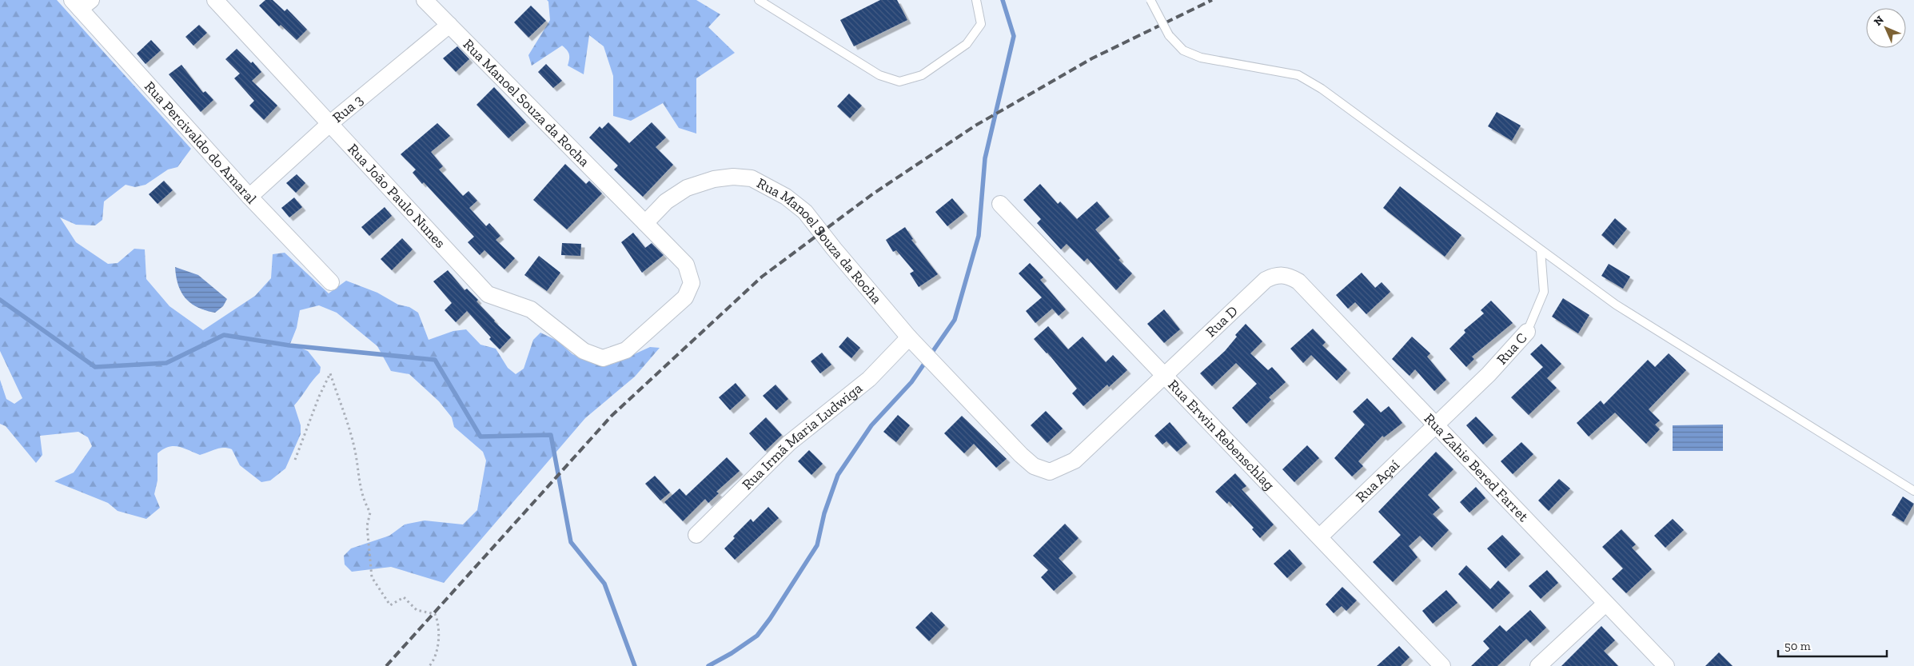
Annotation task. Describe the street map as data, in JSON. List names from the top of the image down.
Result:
{
  "streets": {
    "street": [
      "Rua Manoel Souza da Rocha",
      "Rua 3",
      "Rua Percivaldo do Amaral",
      "Rua João Paulo Nunes",
      "Rua D",
      "Rua C",
      "Rua Erwin Rebenschlag",
      "Rua Irmã Maria Ludwiga",
      "Rua Zahie Bered Farret",
      "Rua Açaí"
    ]
  },
  "crossings": [
    ["Rua Manoel Souza da Rocha", "Rua 3"],
    ["Rua Manoel Souza da Rocha", "Rua João Paulo Nunes"],
    ["Rua Manoel Souza da Rocha", "Rua D"],
    ["Rua Manoel Souza da Rocha", "Rua Erwin Rebenschlag"],
    ["Rua Manoel Souza da Rocha", "Rua Irmã Maria Ludwiga"],
    ["Rua 3", "Rua Percivaldo do Amaral"],
    ["Rua 3", "Rua João Paulo Nunes"],
    ["Rua D", "Rua Erwin Rebenschlag"],
    ["Rua D", "Rua Zahie Bered Farret"],
    ["Rua C", "Rua Zahie Bered Farret"],
    ["Rua C", "Rua Açaí"],
    ["Rua Erwin Rebenschlag", "Rua Açaí"],
    ["Rua Zahie Bered Farret", "Rua Açaí"]
  ],
  "scale_bar": "50 m",
  "north": "top left"
}
